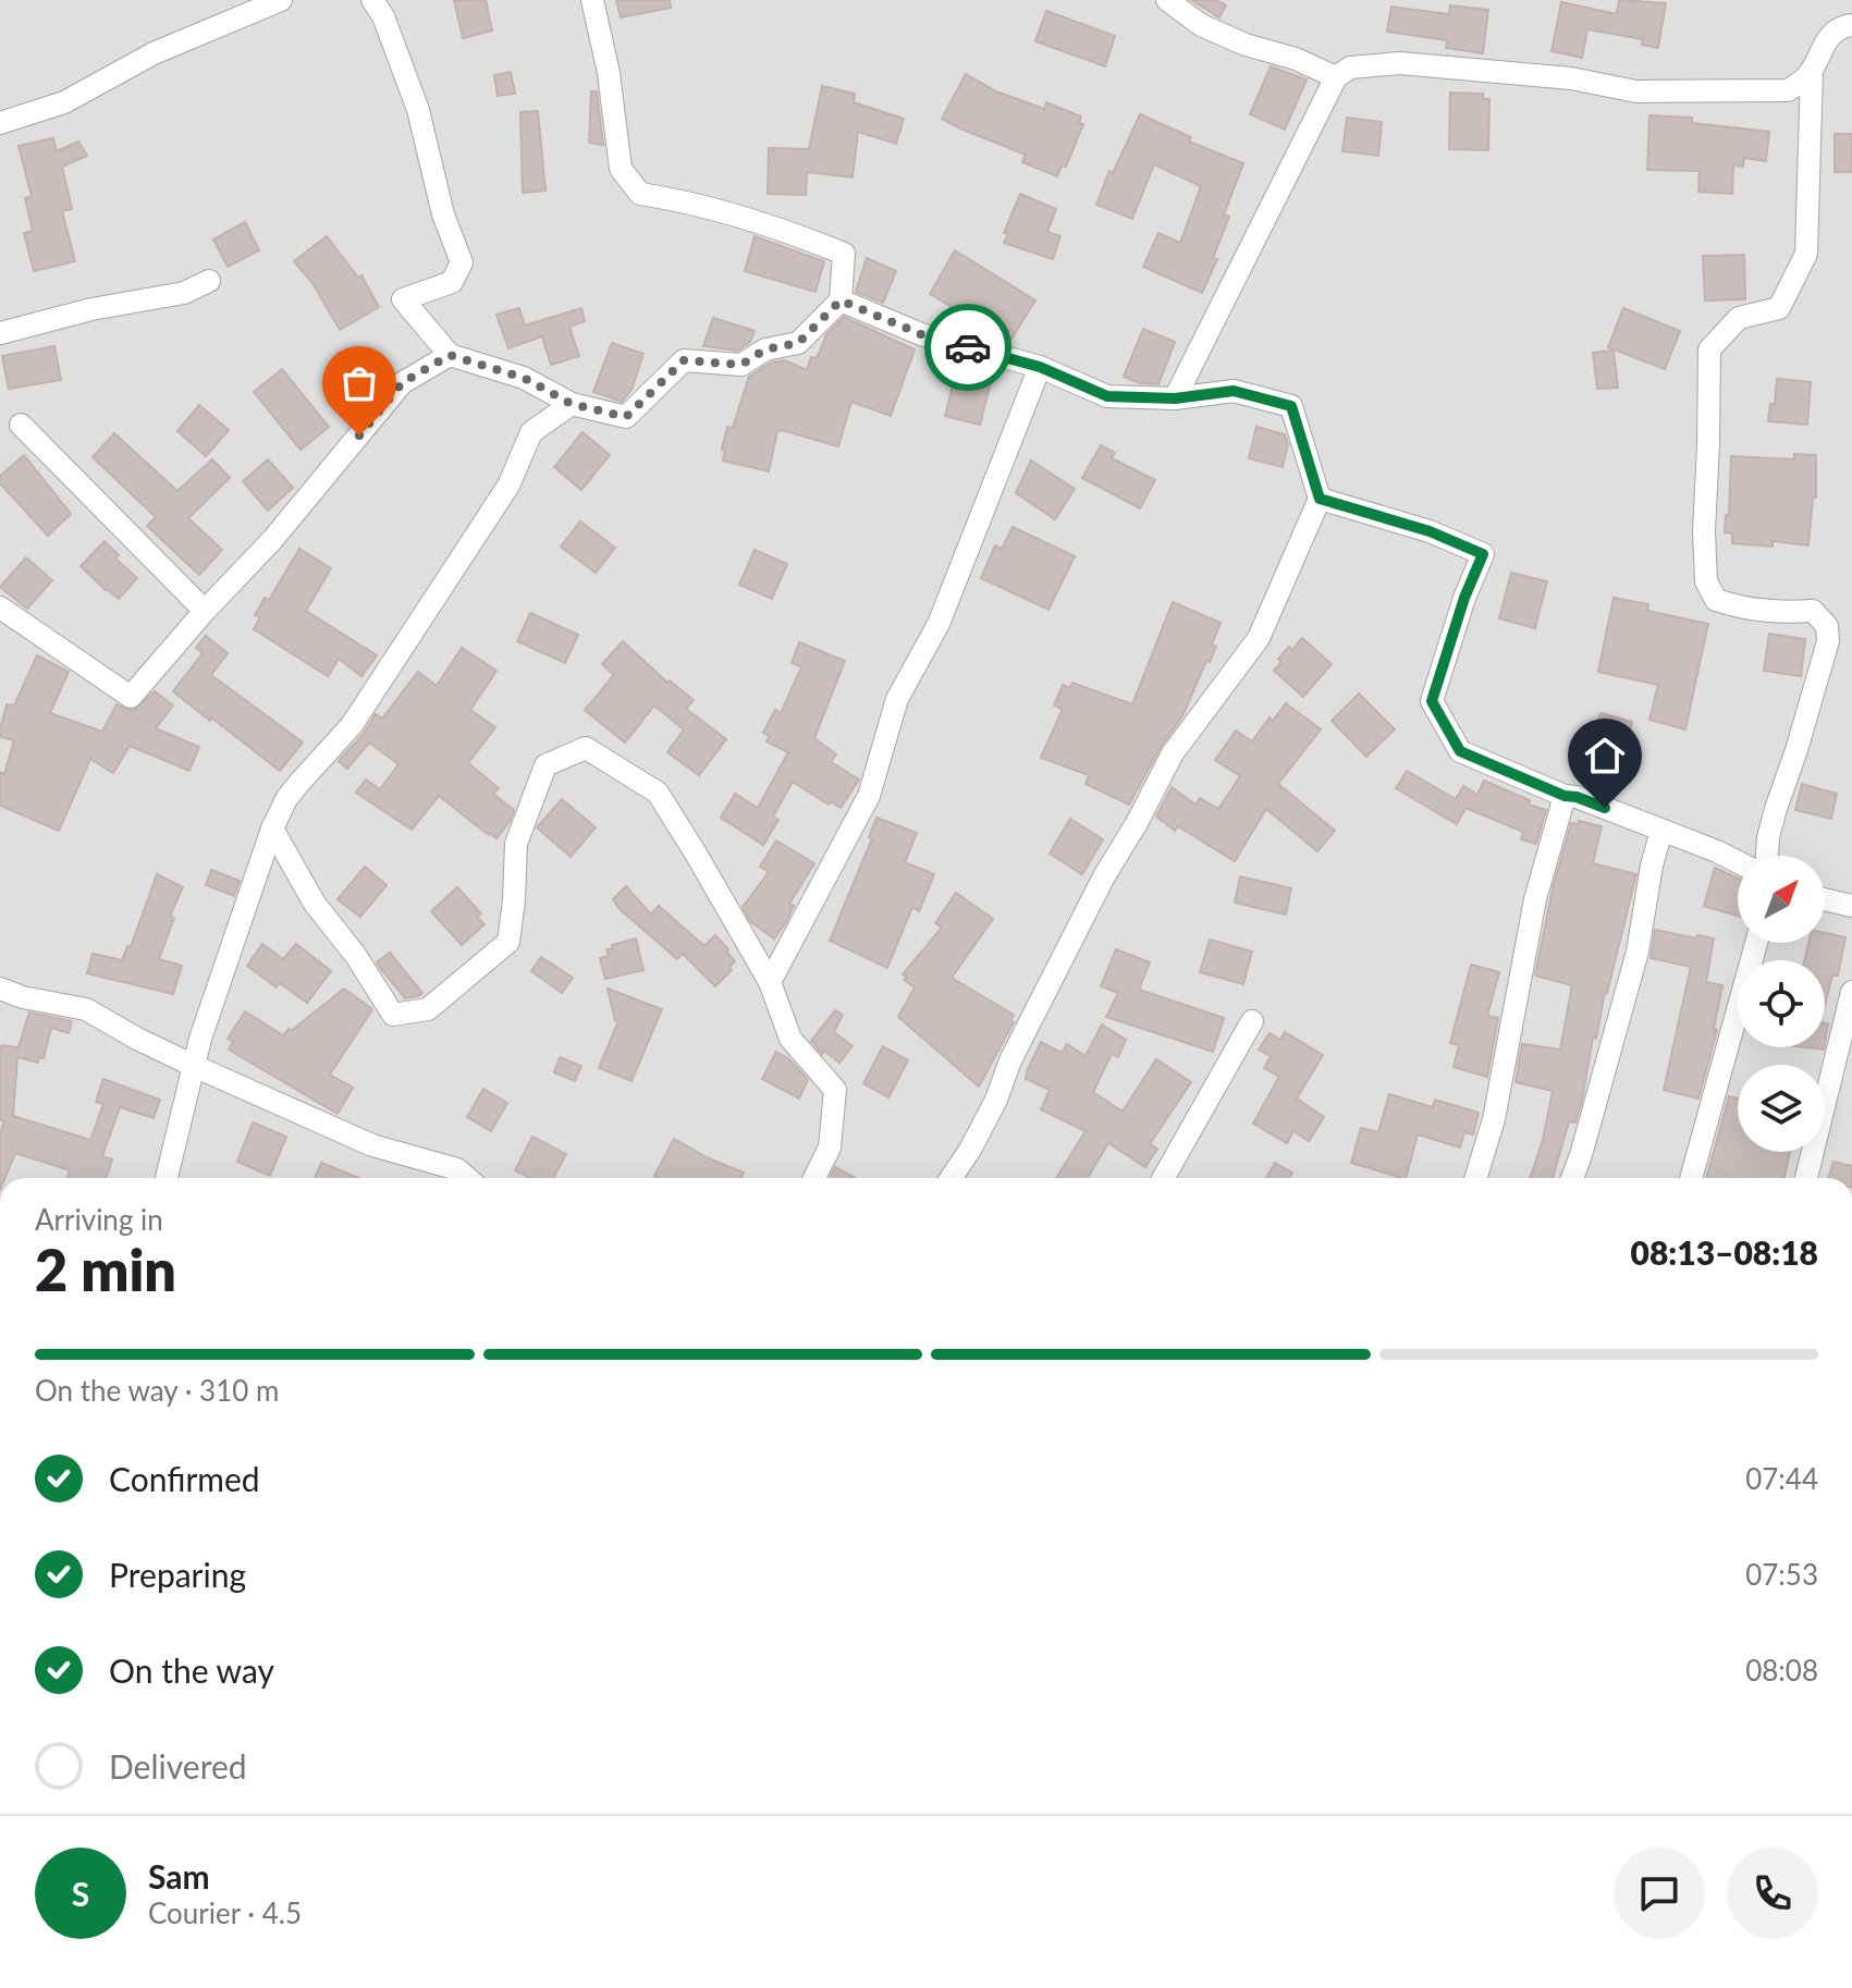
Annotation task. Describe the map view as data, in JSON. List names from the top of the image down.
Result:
{
  "north": "top right",
  "page": {
    "heading": ["2 min", "Arriving in", "08:13–08:18"],
    "panel": ["Sam", "Courier · 4.5"],
    "bar": "On the way · 310 m",
    "list": [
      ["Confirmed", "07:44"],
      ["Preparing", "07:53"],
      ["On the way", "08:08"],
      "Delivered"
    ],
    "round": "S"
  }
}
